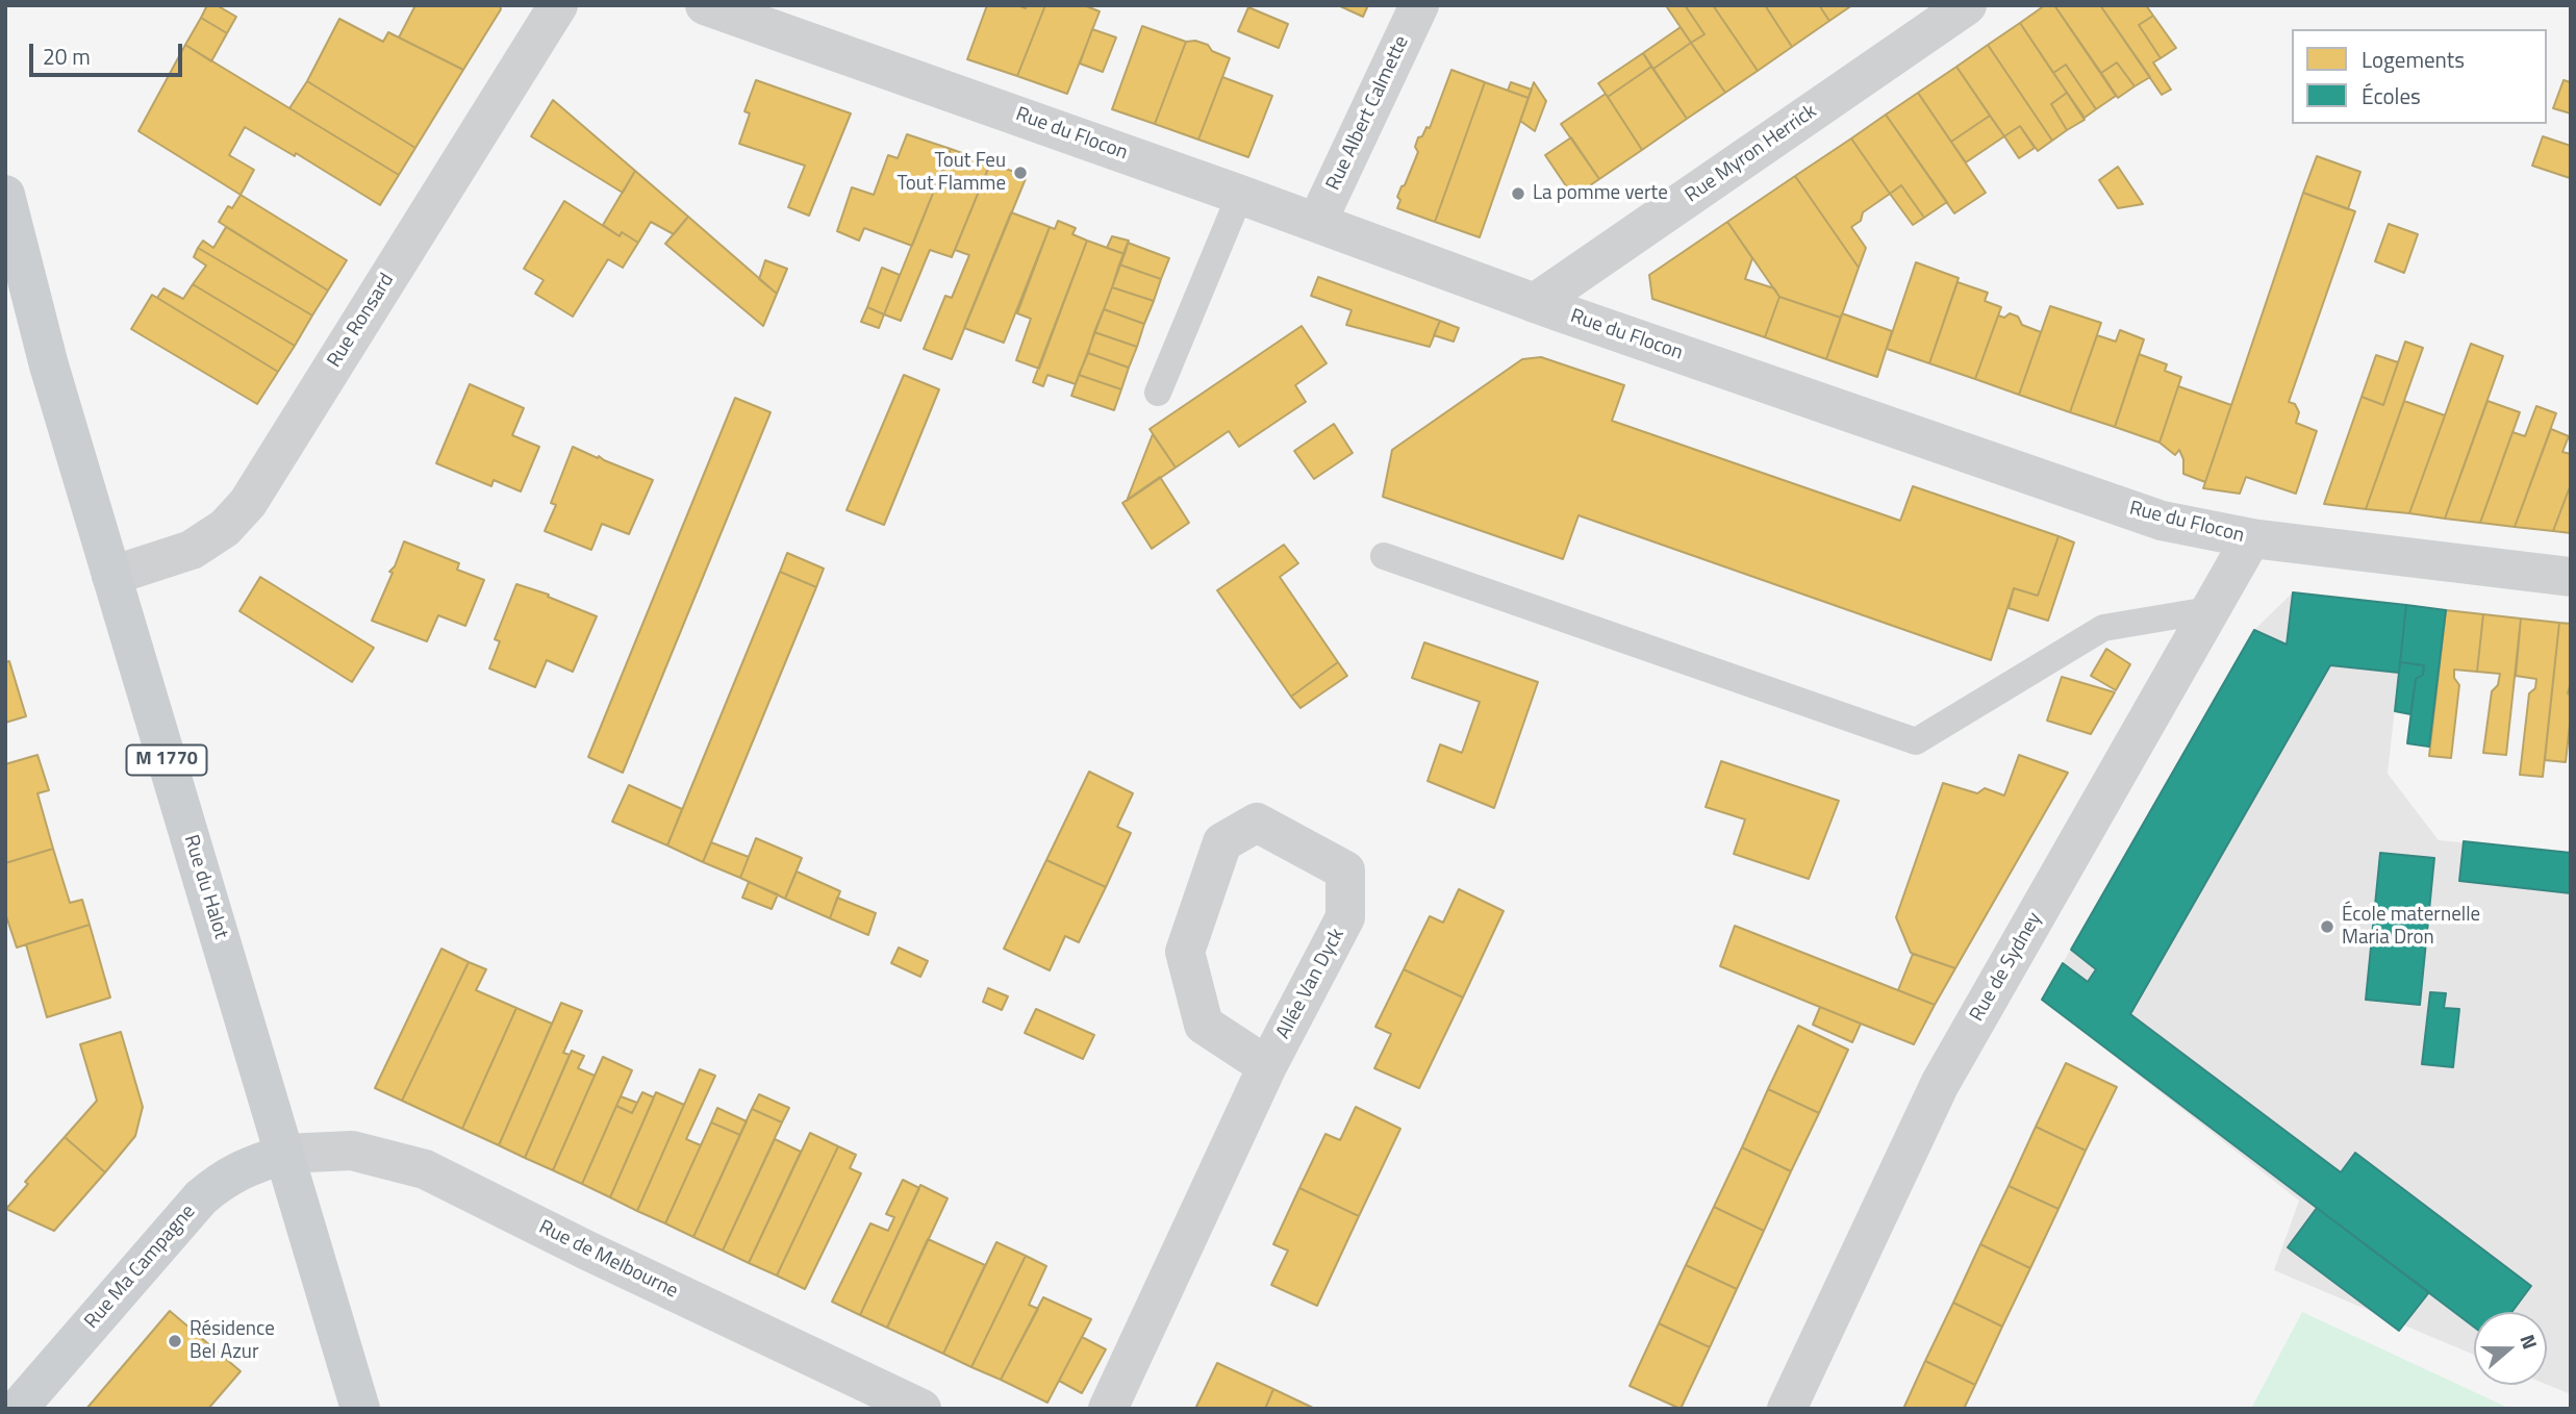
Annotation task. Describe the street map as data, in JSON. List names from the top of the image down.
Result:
{
  "streets": {
    "main road": ["M 1770", "Rue du Halot", "Rue Ma Campagne"],
    "street": [
      "Rue Albert Calmette",
      "Rue du Flocon",
      "Rue Myron Herrick",
      "Rue Ronsard",
      "Rue de Sydney",
      "Allée Van Dyck",
      "Rue de Melbourne"
    ]
  },
  "crossings": [
    ["Rue Albert Calmette", "Rue du Flocon"],
    ["Rue du Flocon", "Rue Myron Herrick"],
    ["Rue du Flocon", "Rue de Sydney"],
    ["Rue Ronsard", "Rue du Halot"],
    ["Rue du Halot", "Rue de Melbourne"],
    ["Rue du Halot", "Rue Ma Campagne"],
    ["Rue de Melbourne", "Rue Ma Campagne"]
  ],
  "places": [
    "Tout Feu Tout Flamme",
    "La pomme verte",
    "École maternelle Maria Dron",
    "Résidence Bel Azur"
  ],
  "legend": ["Logements", "Écoles"],
  "scale_bar": "20 m",
  "north": "right"
}
